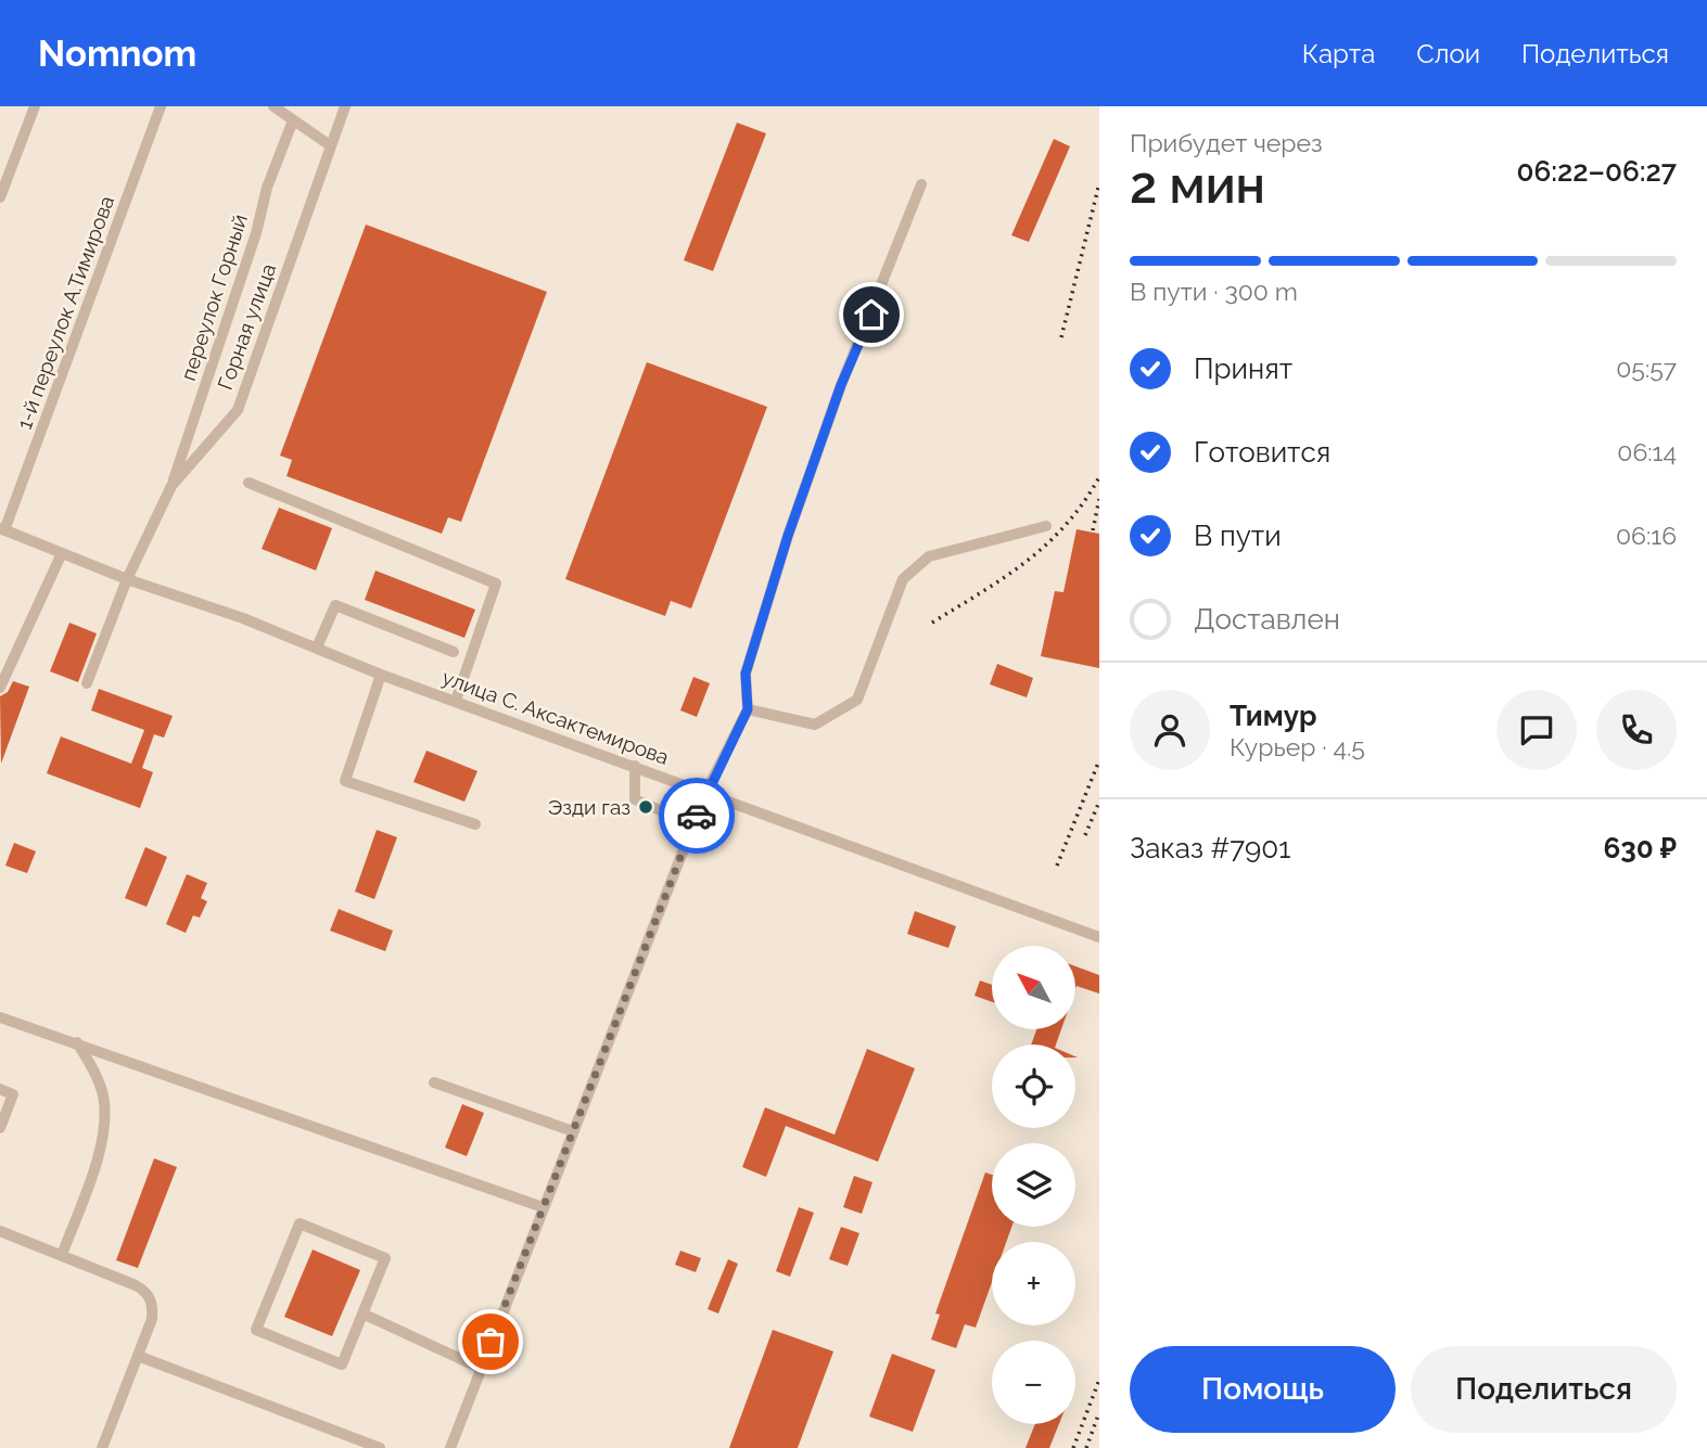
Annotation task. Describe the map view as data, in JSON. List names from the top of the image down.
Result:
{
  "streets": {
    "street": [
      "переулок Горный",
      "1-й переулок А.Тимирова",
      "Горная улица",
      "улица С. Аксактемирова"
    ]
  },
  "crossings": [
    ["переулок Горный", "Горная улица"],
    ["1-й переулок А.Тимирова", "улица С. Аксактемирова"],
    ["Горная улица", "улица С. Аксактемирова"]
  ],
  "places": ["Эзди газ"],
  "north": "top left",
  "page": {
    "header": "Nomnom",
    "nav": ["Карта", "Слои", "Поделиться"],
    "heading": ["2 мин", "Прибудет через", "06:22–06:27"],
    "panel": [
      "Тимур",
      "Курьер · 4.5",
      "Заказ #7901",
      "630 ₽"
    ],
    "bar": "В пути · 300 m",
    "list": [
      ["Принят", "05:57"],
      ["Готовится", "06:14"],
      ["В пути", "06:16"],
      "Доставлен"
    ],
    "map_buttons": ["+", "−"],
    "buttons": ["Помощь", "Поделиться"]
  }
}
